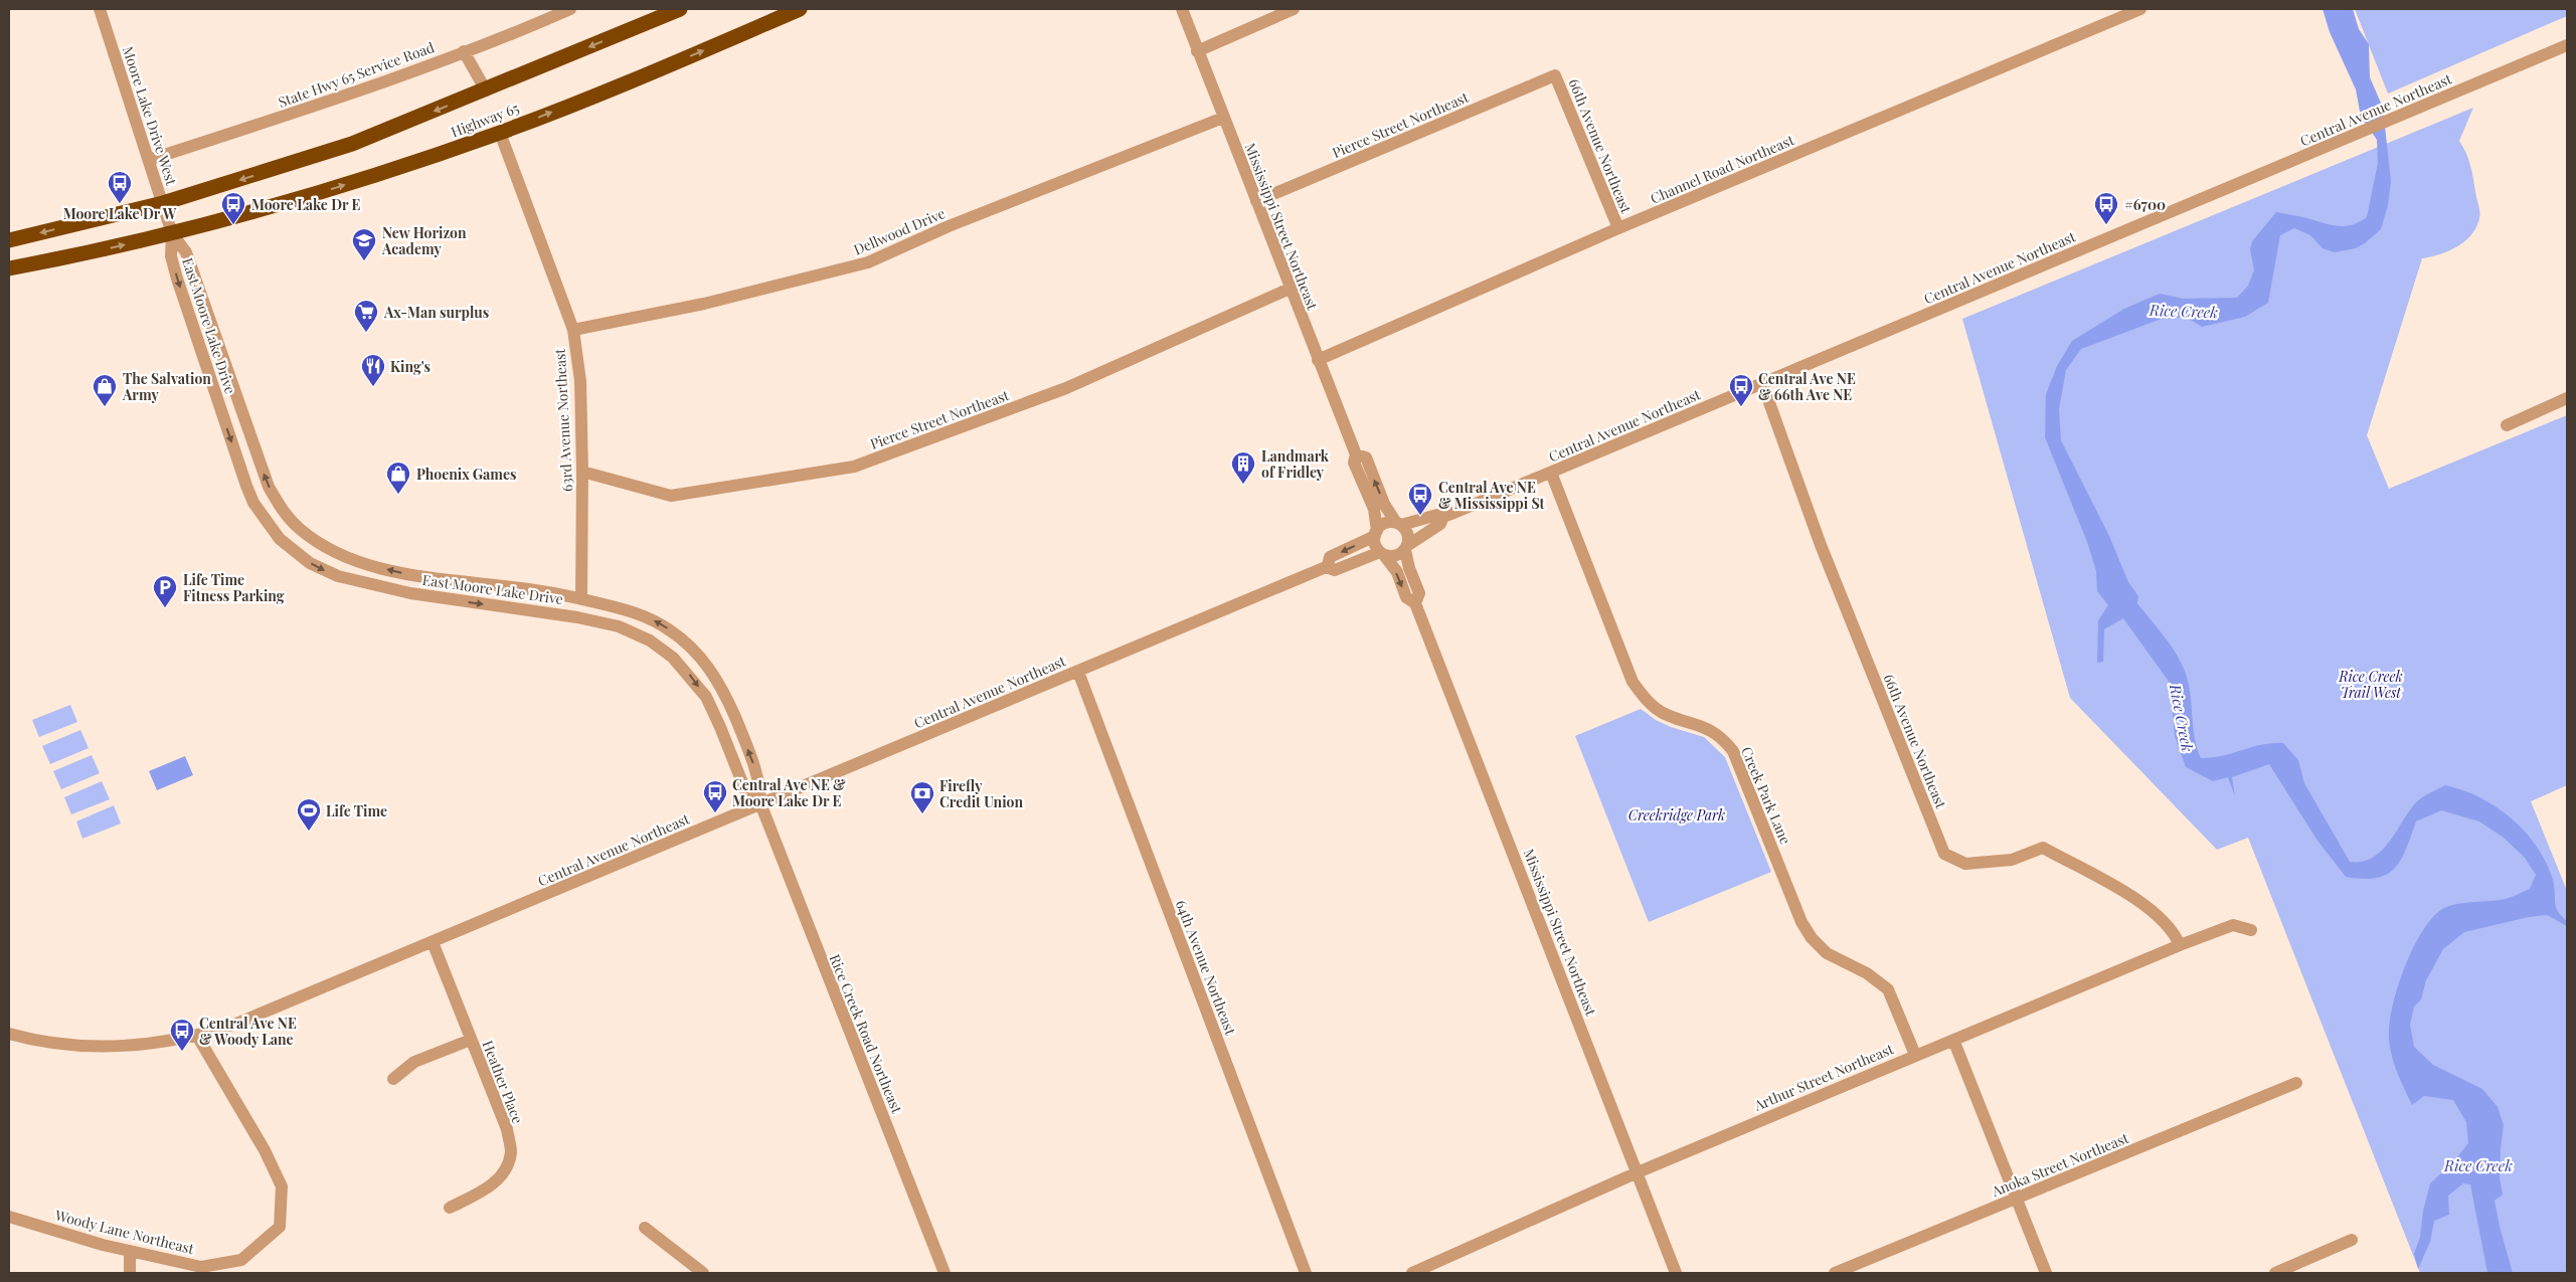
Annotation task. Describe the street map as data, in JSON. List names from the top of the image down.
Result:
{
  "streets": {
    "highway": ["Highway 65"],
    "street": [
      "State Hwy 65 Service Road",
      "Central Avenue Northeast",
      "Moore Lake Drive West",
      "Pierce Street Northeast",
      "66th Avenue Northeast",
      "Channel Road Northeast",
      "Mississippi Street Northeast",
      "Dellwood Drive",
      "East Moore Lake Drive",
      "63rd Avenue Northeast",
      "Creek Park Lane",
      "64th Avenue Northeast",
      "Rice Creek Road Northeast",
      "Arthur Street Northeast",
      "Heather Place",
      "Anoka Street Northeast",
      "Woody Lane Northeast"
    ]
  },
  "crossings": [
    ["State Hwy 65 Service Road", "Moore Lake Drive West"],
    ["Central Avenue Northeast", "66th Avenue Northeast"],
    ["Central Avenue Northeast", "Mississippi Street Northeast"],
    ["Central Avenue Northeast", "Creek Park Lane"],
    ["Central Avenue Northeast", "64th Avenue Northeast"],
    ["Central Avenue Northeast", "Rice Creek Road Northeast"],
    ["Central Avenue Northeast", "Heather Place"],
    ["Central Avenue Northeast", "Woody Lane Northeast"],
    ["Moore Lake Drive West", "Highway 65"],
    ["Moore Lake Drive West", "East Moore Lake Drive"],
    ["Highway 65", "East Moore Lake Drive"],
    ["Highway 65", "63rd Avenue Northeast"],
    ["Pierce Street Northeast", "66th Avenue Northeast"],
    ["Pierce Street Northeast", "Mississippi Street Northeast"],
    ["Pierce Street Northeast", "63rd Avenue Northeast"],
    ["66th Avenue Northeast", "Channel Road Northeast"],
    ["66th Avenue Northeast", "Arthur Street Northeast"],
    ["Channel Road Northeast", "Mississippi Street Northeast"],
    ["Mississippi Street Northeast", "Dellwood Drive"],
    ["Mississippi Street Northeast", "Arthur Street Northeast"],
    ["Dellwood Drive", "63rd Avenue Northeast"],
    ["East Moore Lake Drive", "63rd Avenue Northeast"],
    ["East Moore Lake Drive", "Rice Creek Road Northeast"],
    ["63rd Avenue Northeast", "Rice Creek Road Northeast"],
    ["Creek Park Lane", "Arthur Street Northeast"]
  ],
  "water": ["Rice Creek"],
  "parks": ["Rice Creek Trail West", "Creekridge Park"],
  "places": {
    "bus stop": [
      "Moore Lake Dr W",
      "Moore Lake Dr E",
      "#6700",
      "Central Ave NE & 66th Ave NE",
      "Central Ave NE & Mississippi St",
      "Central Ave NE & Moore Lake Dr E",
      "Central Ave NE & Woody Lane"
    ],
    "school or university": ["New Horizon Academy"],
    "supermarket": ["Ax-Man surplus"],
    "restaurant": ["King's"],
    "shop": ["The Salvation Army", "Phoenix Games"],
    "building": ["Landmark of Fridley"],
    "parking": ["Life Time Fitness Parking"],
    "bank": ["Firefly Credit Union"],
    "sports": ["Life Time"]
  }
}
